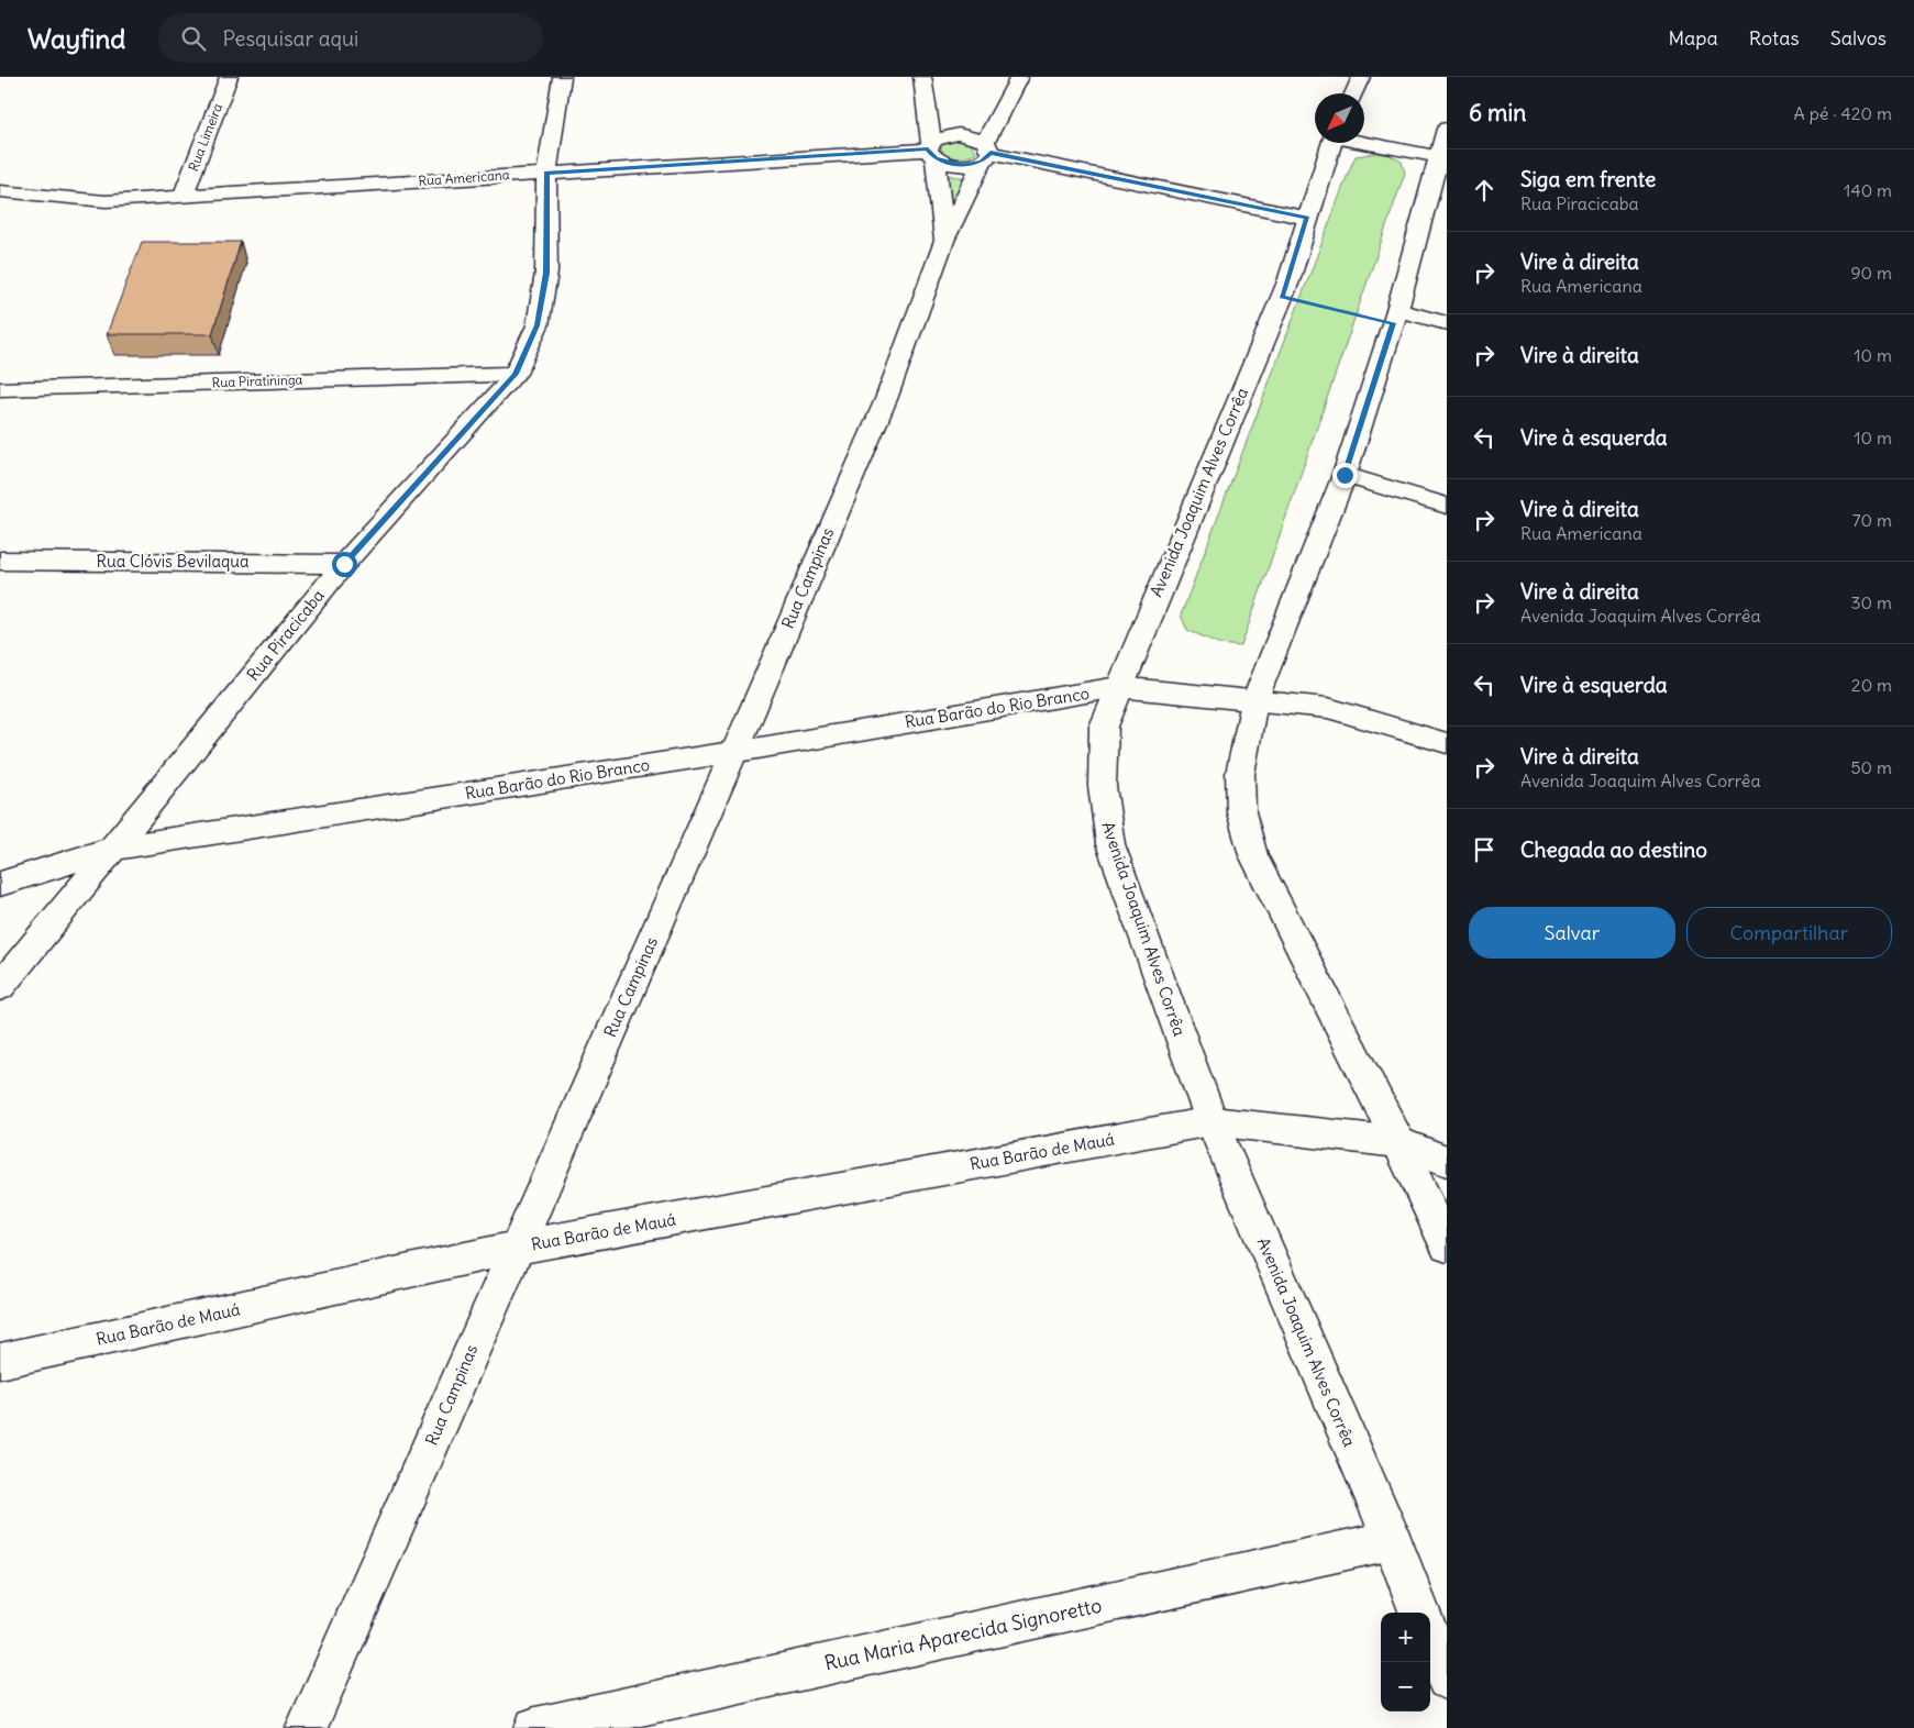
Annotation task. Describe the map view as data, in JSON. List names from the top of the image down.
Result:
{
  "streets": {
    "street": [
      "Rua Limeira",
      "Rua Americana",
      "Rua Piratininga",
      "Avenida Joaquim Alves Corrêa",
      "Rua Clóvis Bevilaqua",
      "Rua Campinas",
      "Rua Piracicaba",
      "Rua Barão do Rio Branco",
      "Rua Barão de Mauá",
      "Rua Maria Aparecida Signoretto"
    ]
  },
  "crossings": [
    ["Rua Limeira", "Rua Americana"],
    ["Rua Americana", "Rua Campinas"],
    ["Rua Americana", "Rua Piracicaba"],
    ["Rua Piratininga", "Rua Piracicaba"],
    ["Avenida Joaquim Alves Corrêa", "Rua Barão do Rio Branco"],
    ["Avenida Joaquim Alves Corrêa", "Rua Barão de Mauá"],
    ["Avenida Joaquim Alves Corrêa", "Rua Maria Aparecida Signoretto"],
    ["Rua Clóvis Bevilaqua", "Rua Piracicaba"],
    ["Rua Campinas", "Rua Barão do Rio Branco"],
    ["Rua Campinas", "Rua Barão de Mauá"],
    ["Rua Piracicaba", "Rua Barão do Rio Branco"]
  ],
  "north": "bottom left",
  "page": {
    "header": "Wayfind",
    "search": "Pesquisar aqui",
    "nav": ["Mapa", "Rotas", "Salvos"],
    "heading": ["6 min", "A pé · 420 m"],
    "list": [
      ["Siga em frente", "Rua Piracicaba", "140 m"],
      ["Vire à direita", "Rua Americana", "90 m"],
      ["Vire à direita", "10 m"],
      ["Vire à esquerda", "10 m"],
      ["Vire à direita", "Rua Americana", "70 m"],
      ["Vire à direita", "Avenida Joaquim Alves Corrêa", "30 m"],
      ["Vire à esquerda", "20 m"],
      ["Vire à direita", "Avenida Joaquim Alves Corrêa", "50 m"],
      "Chegada ao destino"
    ],
    "buttons": ["Salvar", "Compartilhar"],
    "map_buttons": ["+", "−"]
  }
}
